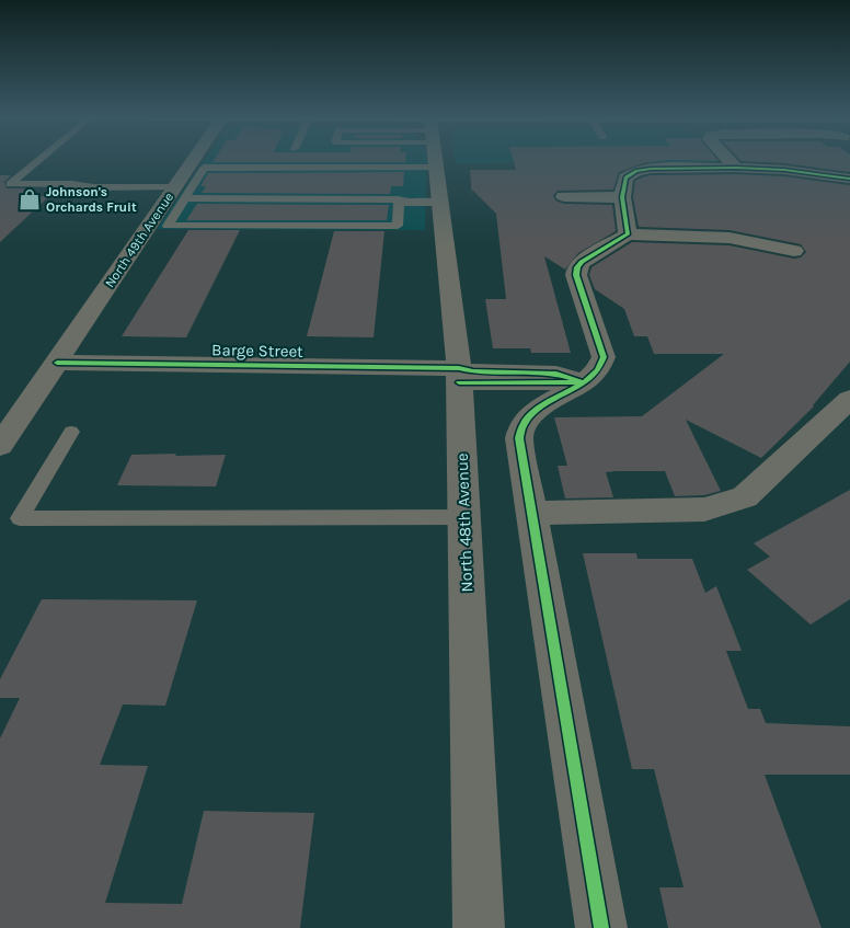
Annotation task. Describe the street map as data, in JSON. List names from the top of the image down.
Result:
{
  "streets": {
    "street": ["North 49th Avenue", "Barge Street", "North 48th Avenue"]
  },
  "crossings": [
    ["North 49th Avenue", "Barge Street"],
    ["Barge Street", "North 48th Avenue"]
  ],
  "places": {
    "shop": ["Johnson's Orchards Fruit"]
  }
}
